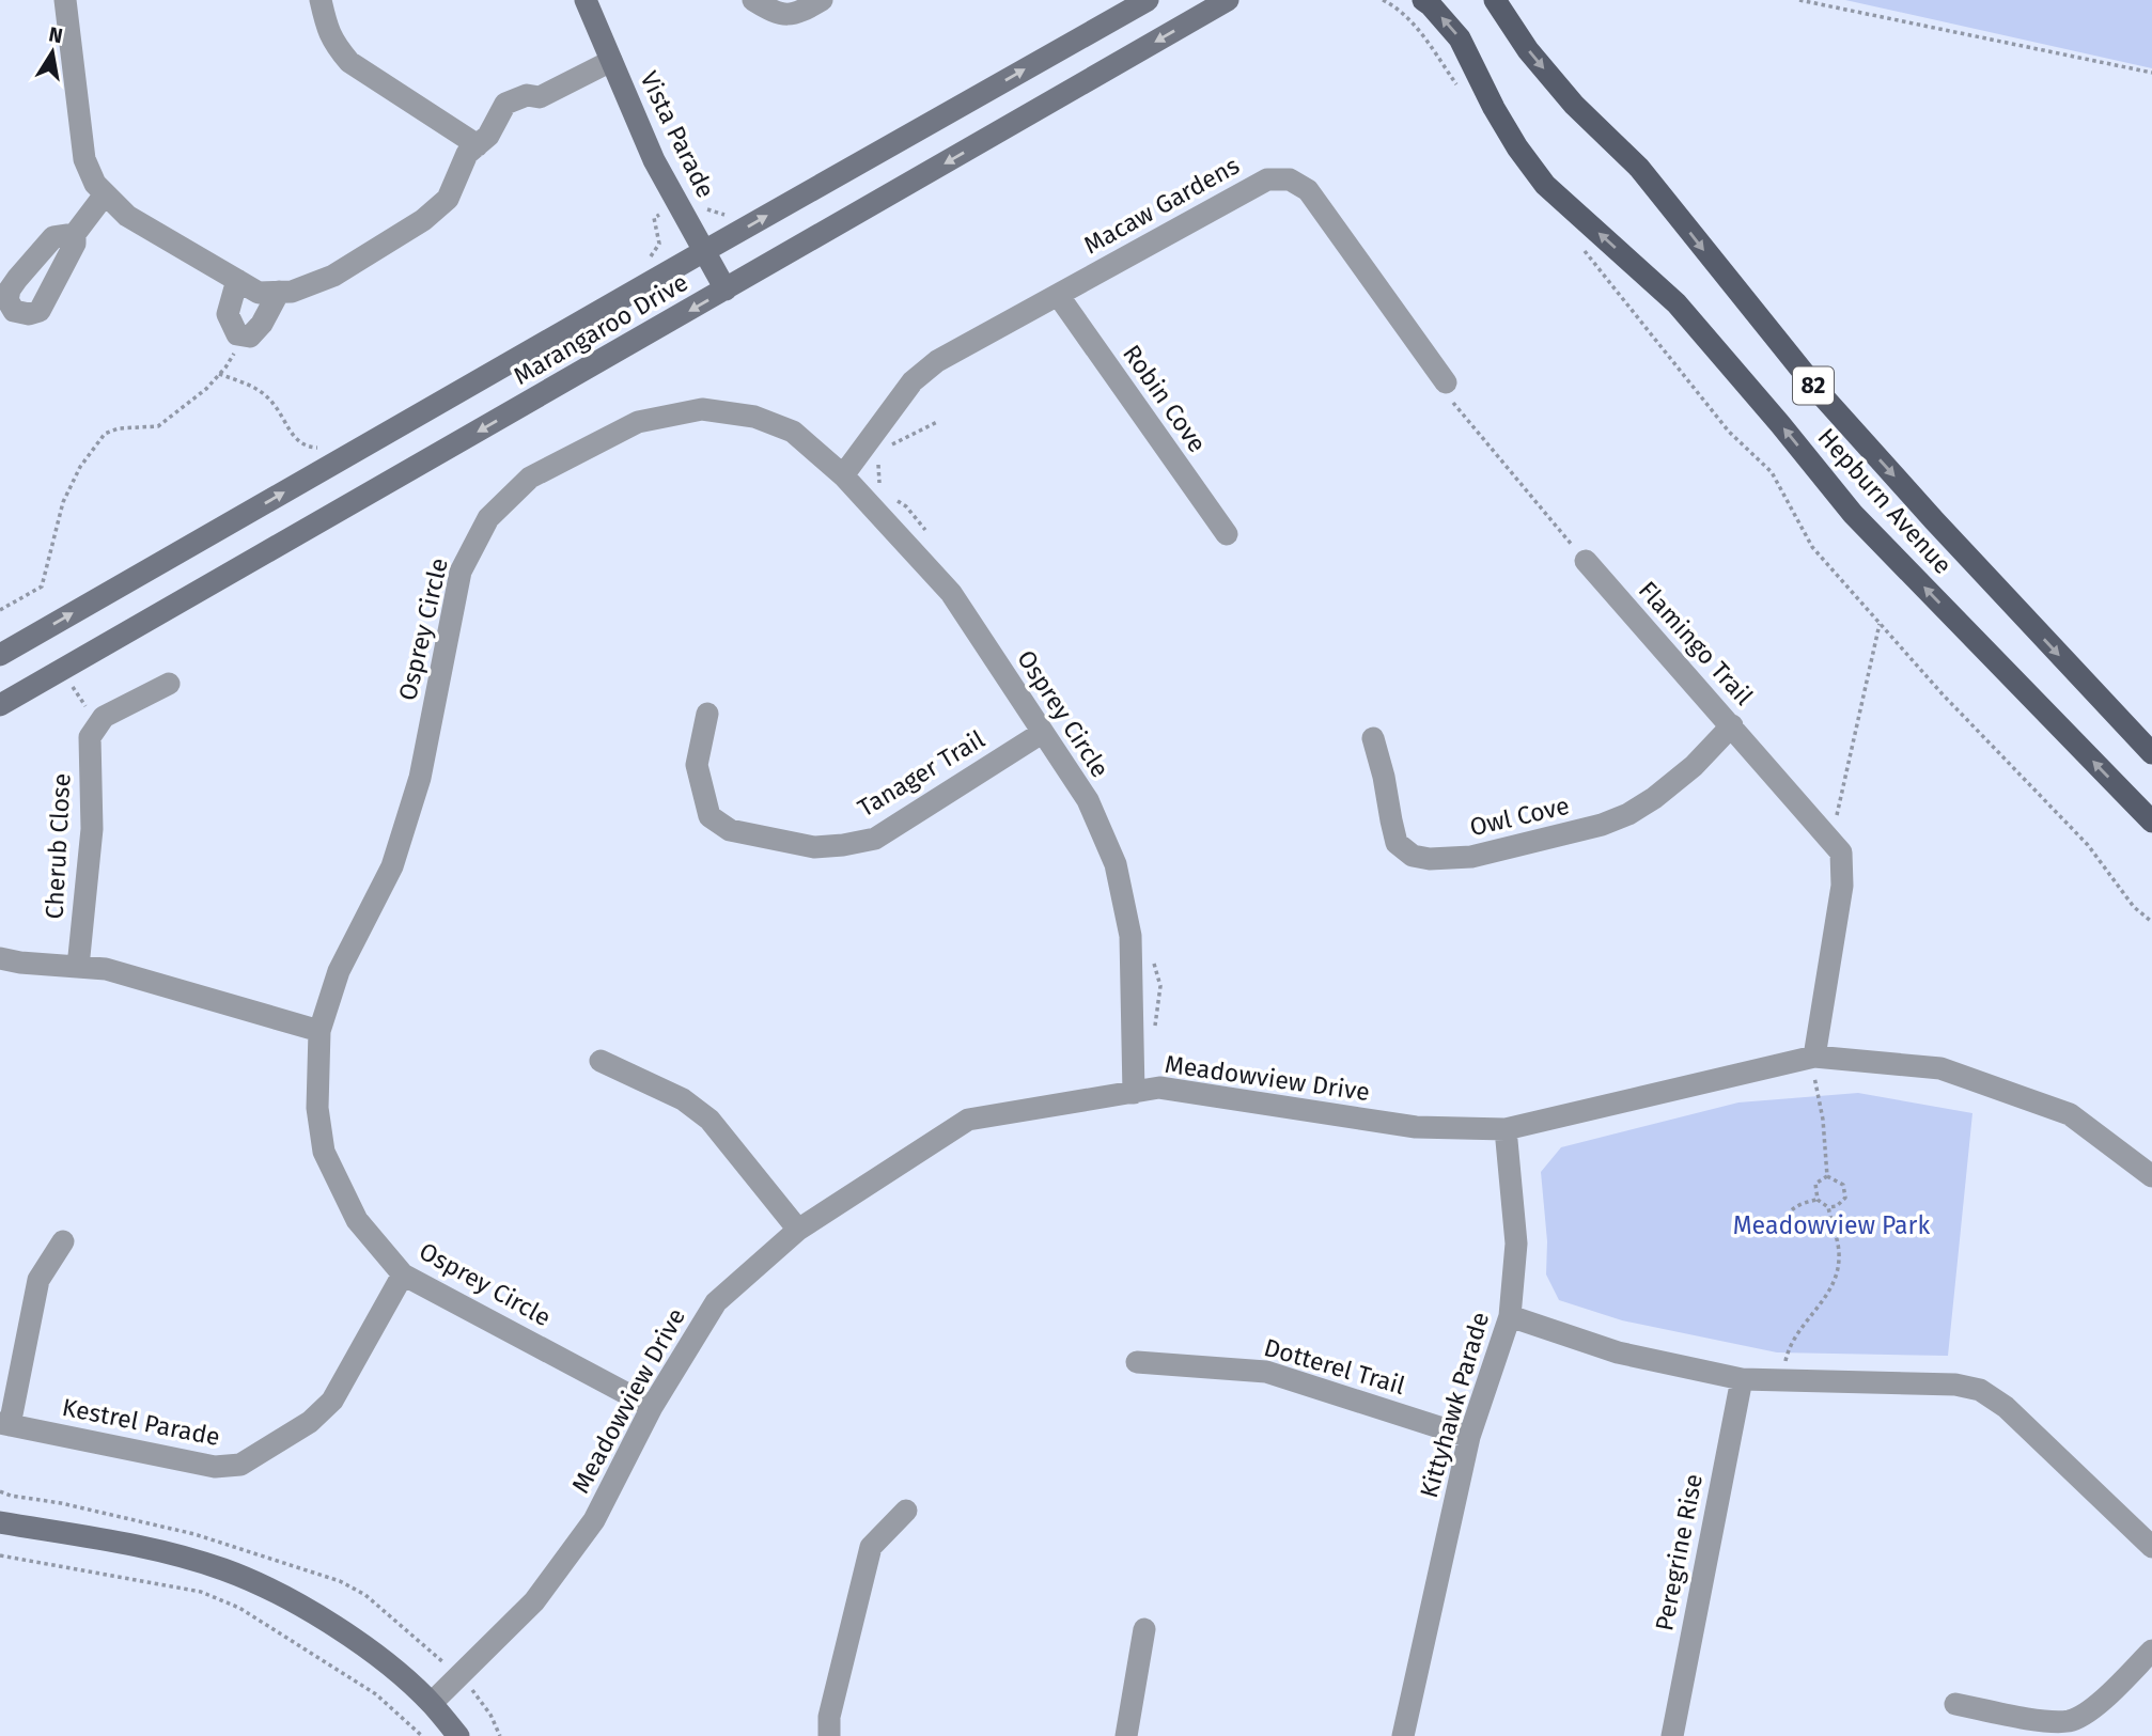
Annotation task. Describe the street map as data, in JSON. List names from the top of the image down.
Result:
{
  "streets": {
    "main road": [
      "Vista Parade",
      "Marangaroo Drive",
      "82",
      "Hepburn Avenue"
    ],
    "street": [
      "Macaw Gardens",
      "Robin Cove",
      "Osprey Circle",
      "Flamingo Trail",
      "Tanager Trail",
      "Owl Cove",
      "Cherub Close",
      "Meadowview Drive",
      "Dotterel Trail",
      "Kittyhawk Parade",
      "Kestrel Parade",
      "Peregrine Rise"
    ]
  },
  "crossings": [
    ["Vista Parade", "Marangaroo Drive"],
    ["Macaw Gardens", "Robin Cove"],
    ["Macaw Gardens", "Osprey Circle"],
    ["Osprey Circle", "Tanager Trail"],
    ["Osprey Circle", "Meadowview Drive"],
    ["Osprey Circle", "Kestrel Parade"],
    ["Flamingo Trail", "Owl Cove"],
    ["Flamingo Trail", "Meadowview Drive"],
    ["Meadowview Drive", "Kittyhawk Parade"],
    ["Dotterel Trail", "Kittyhawk Parade"]
  ],
  "parks": ["Meadowview Park"],
  "north": "top"
}
